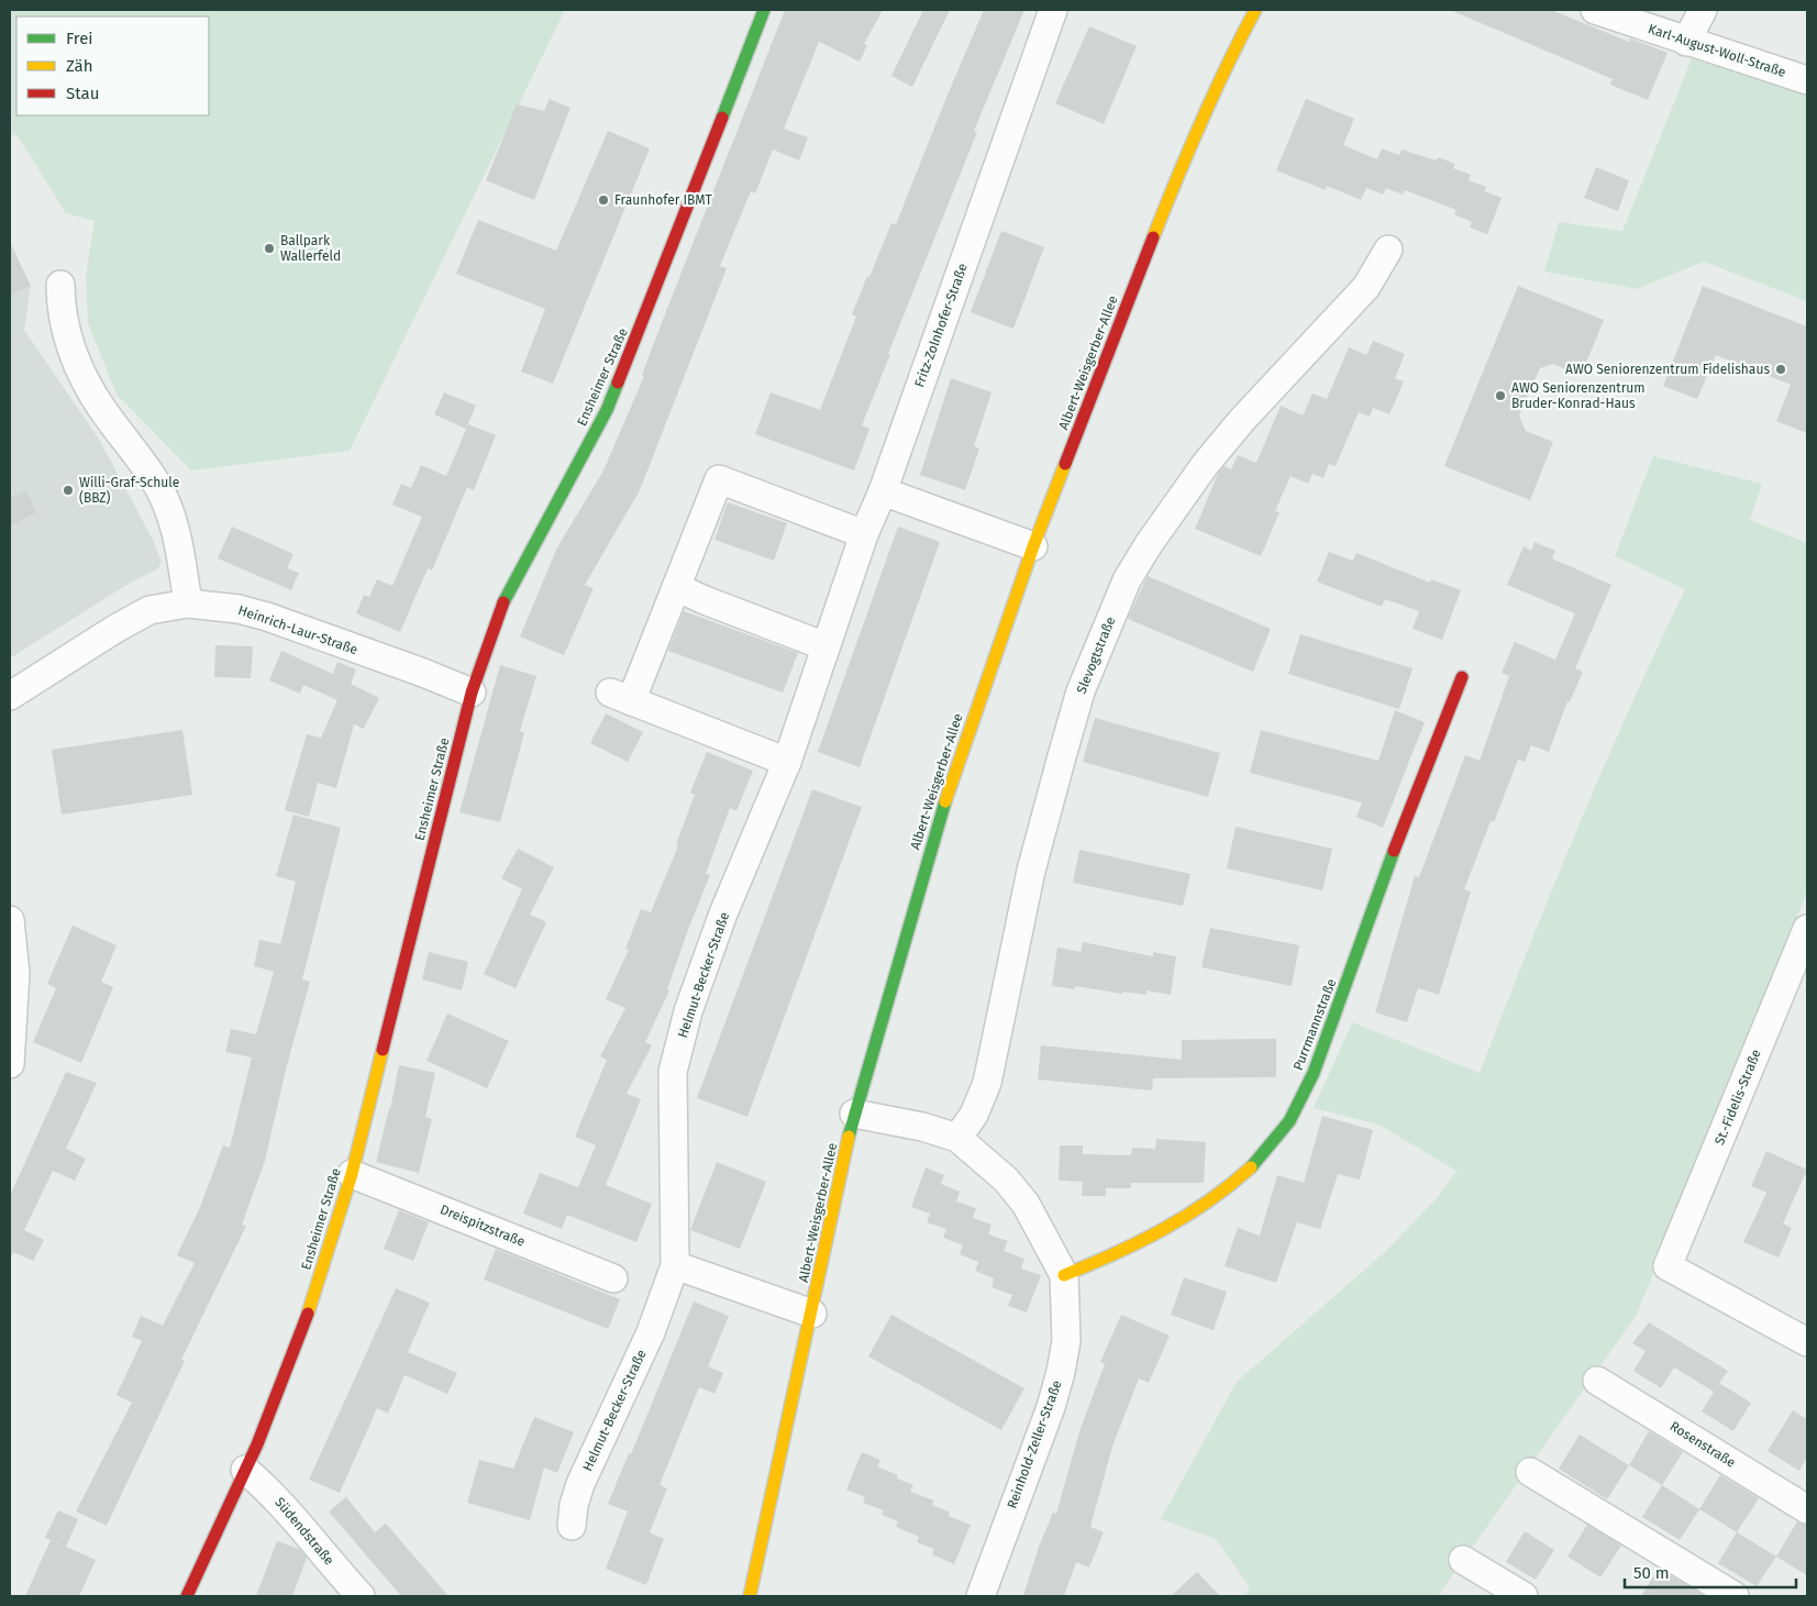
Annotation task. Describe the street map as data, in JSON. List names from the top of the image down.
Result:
{
  "streets": {
    "street": [
      "Karl-August-Woll-Straße",
      "Fritz-Zolnhofer-Straße",
      "Albert-Weisgerber-Allee",
      "Ensheimer Straße",
      "Heinrich-Laur-Straße",
      "Slevogtstraße",
      "Helmut-Becker-Straße",
      "Purrmannstraße",
      "St.-Fidelis-Straße",
      "Dreispitzstraße",
      "Reinhold-Zeller-Straße",
      "Rosenstraße",
      "Südendstraße"
    ]
  },
  "crossings": [
    ["Fritz-Zolnhofer-Straße", "Helmut-Becker-Straße"],
    ["Albert-Weisgerber-Allee", "Reinhold-Zeller-Straße"],
    ["Ensheimer Straße", "Heinrich-Laur-Straße"],
    ["Ensheimer Straße", "Dreispitzstraße"],
    ["Ensheimer Straße", "Südendstraße"],
    ["Slevogtstraße", "Reinhold-Zeller-Straße"],
    ["Purrmannstraße", "Reinhold-Zeller-Straße"]
  ],
  "places": [
    "Fraunhofer IBMT",
    "Ballpark Wallerfeld",
    "AWO Seniorenzentrum Fidelishaus",
    "AWO Seniorenzentrum Bruder-Konrad-Haus",
    "Willi-Graf-Schule (BBZ)"
  ],
  "legend": ["Frei", "Zäh", "Stau"],
  "scale_bar": "50 m"
}
